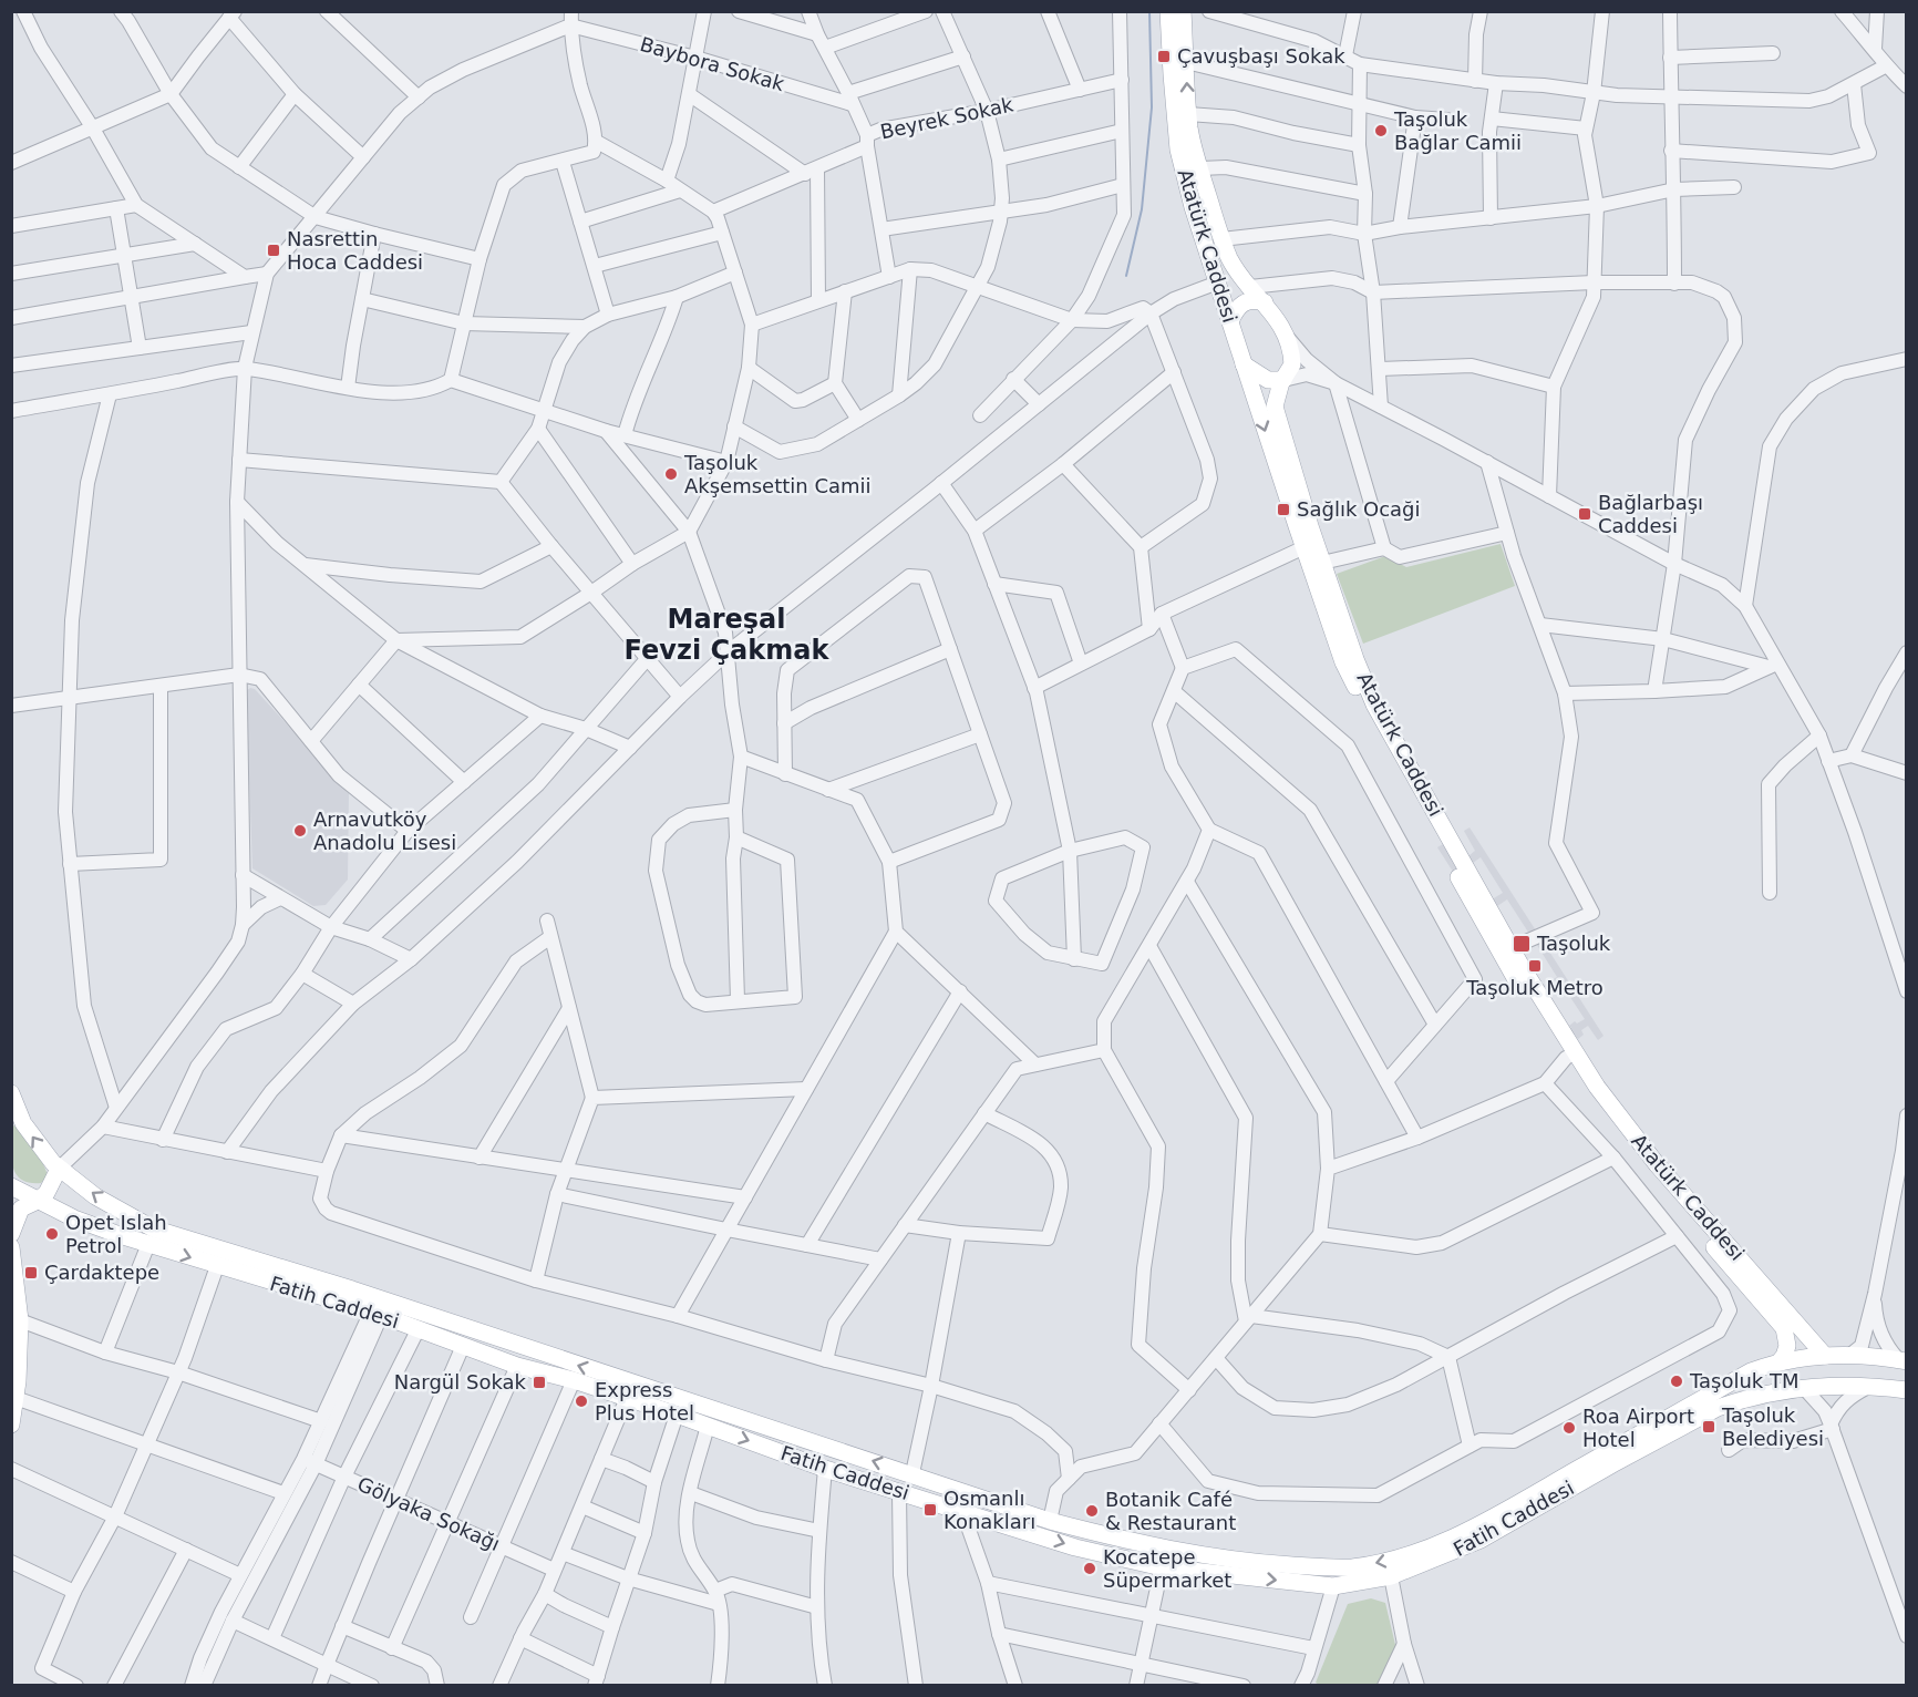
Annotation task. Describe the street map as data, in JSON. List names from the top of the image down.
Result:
{
  "streets": {
    "main road": ["Atatürk Caddesi", "Fatih Caddesi"],
    "street": ["Baybora Sokak", "Beyrek Sokak", "Gölyaka Sokağı"]
  },
  "crossings": [
    ["Atatürk Caddesi", "Fatih Caddesi"]
  ],
  "districts": ["Mareşal Fevzi Çakmak"],
  "places": {
    "transit": [
      "Çavuşbaşı Sokak",
      "Nasrettin Hoca Caddesi",
      "Sağlık Ocaği",
      "Bağlarbaşı Caddesi",
      "Taşoluk",
      "Taşoluk Metro",
      "Çardaktepe",
      "Nargül Sokak",
      "Taşoluk Belediyesi",
      "Osmanlı Konakları"
    ],
    "other": [
      "Taşoluk Bağlar Camii",
      "Taşoluk Akşemsettin Camii",
      "Arnavutköy Anadolu Lisesi",
      "Opet Islah Petrol",
      "Taşoluk TM",
      "Express Plus Hotel",
      "Roa Airport Hotel",
      "Botanik Café & Restaurant",
      "Kocatepe Süpermarket"
    ]
  }
}
